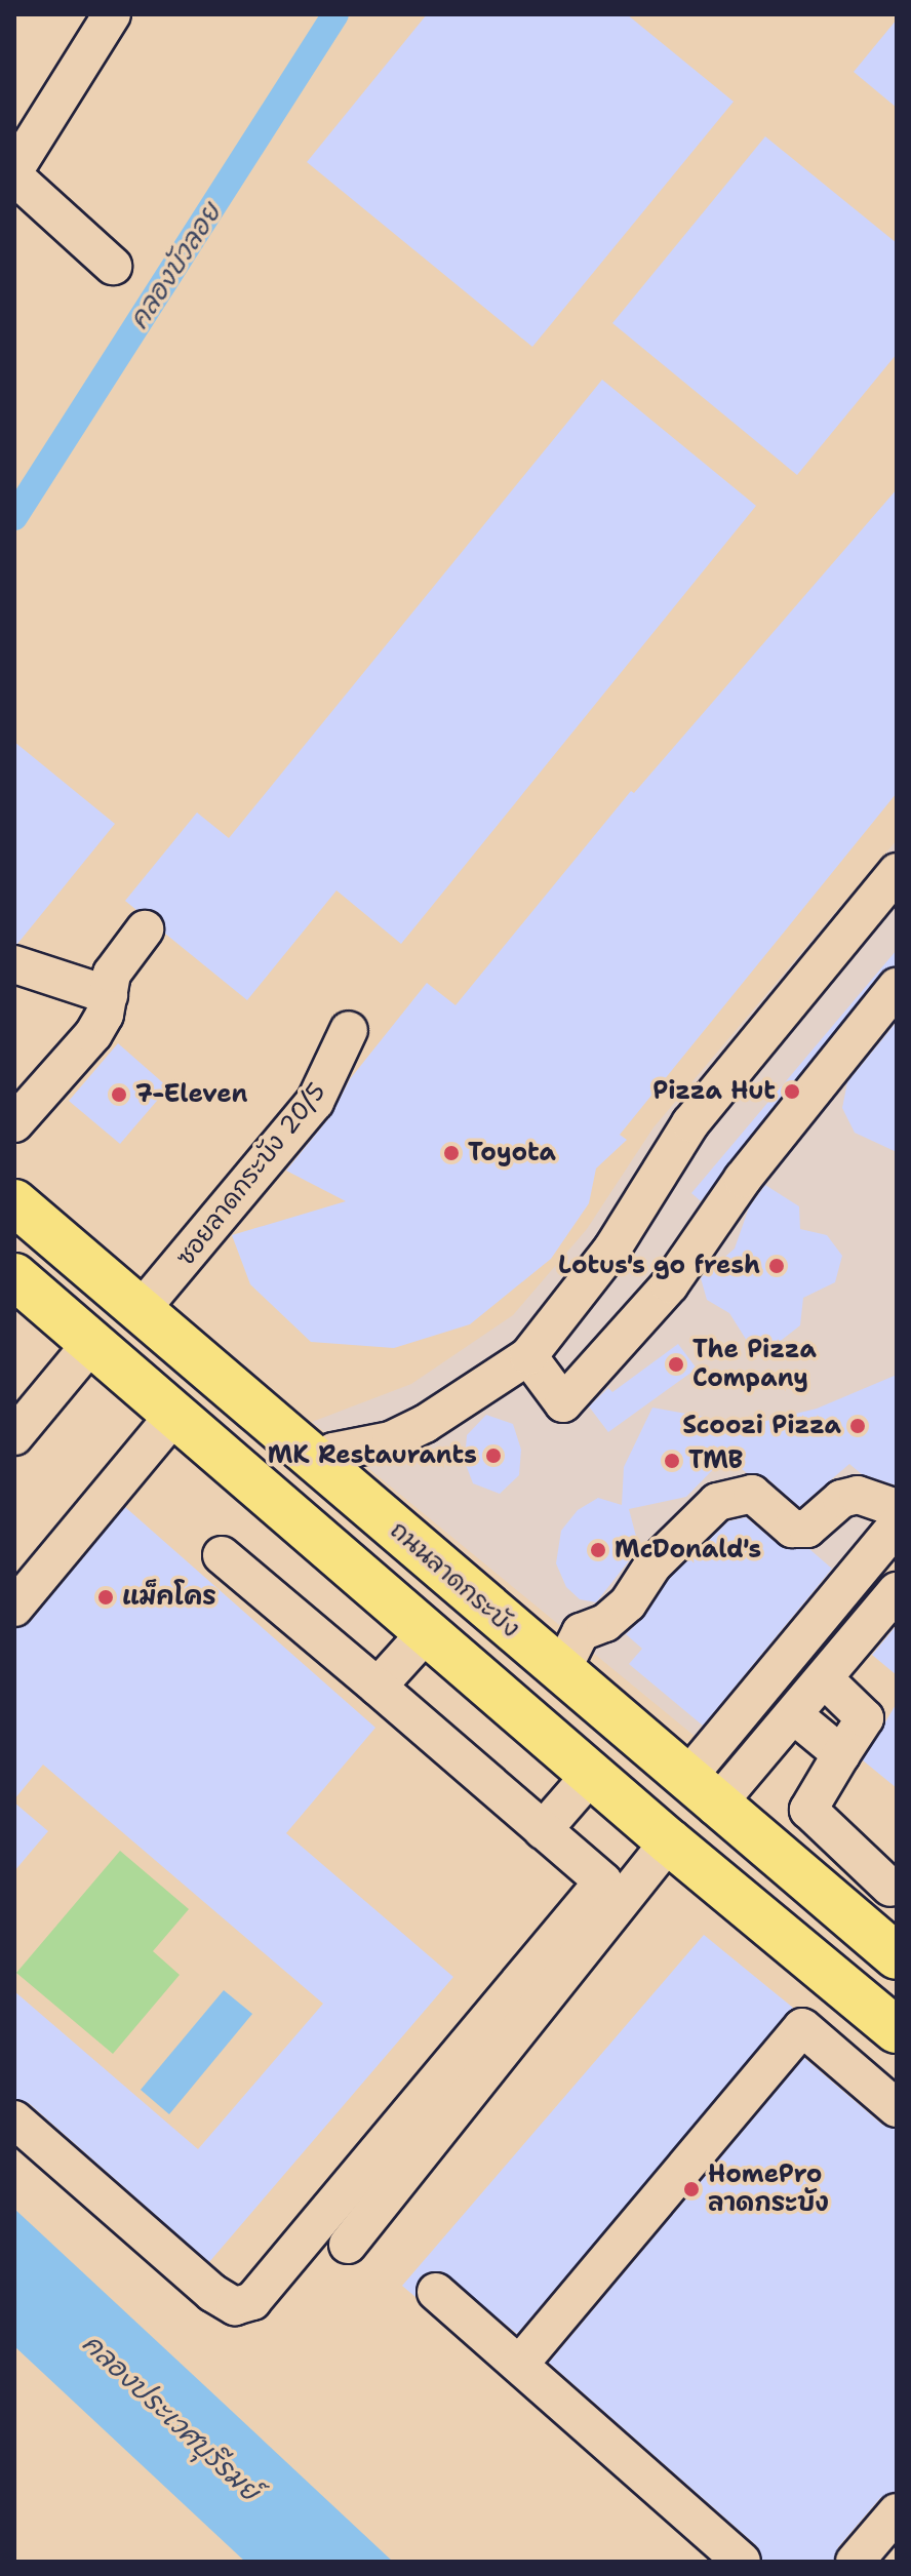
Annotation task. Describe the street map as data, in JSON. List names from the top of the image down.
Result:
{
  "streets": {
    "main road": ["ถนนลาดกระบัง"],
    "street": ["ซอยลาดกระบัง 20/5"]
  },
  "crossings": [
    ["ซอยลาดกระบัง 20/5", "ถนนลาดกระบัง"]
  ],
  "water": ["คลองบัวลอย", "คลองประเวศบุรีรมย์"],
  "places": [
    "Pizza Hut",
    "7-Eleven",
    "Toyota",
    "Lotus's go fresh",
    "The Pizza Company",
    "Scoozi Pizza",
    "MK Restaurants",
    "TMB",
    "McDonald's",
    "แม็คโคร",
    "HomePro ลาดกระบัง"
  ]
}
